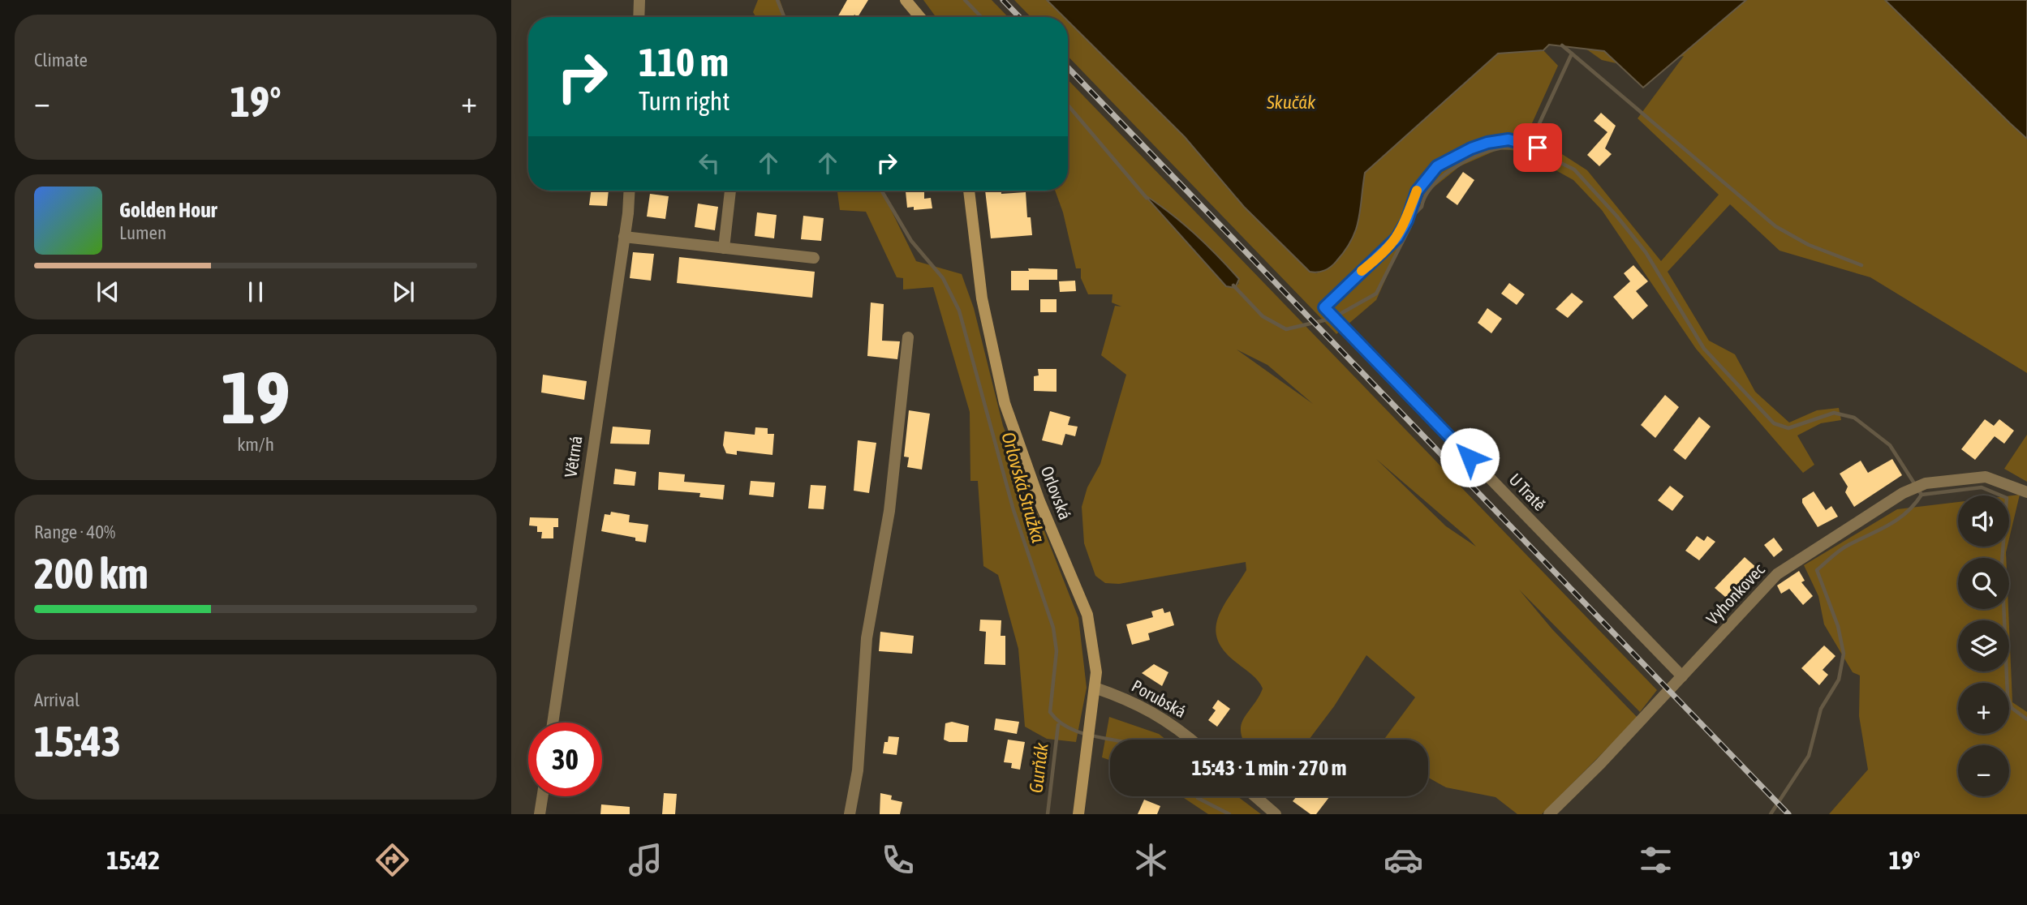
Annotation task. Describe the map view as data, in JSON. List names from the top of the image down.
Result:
{
  "streets": {
    "main road": ["Orlovská"],
    "street": [
      "Větrná",
      "U Tratě",
      "Vyhonkovec",
      "Porubská"
    ]
  },
  "crossings": [
    ["U Tratě", "Vyhonkovec"],
    ["Orlovská", "Porubská"]
  ],
  "water": ["Skučák", "Orlovská Stružka", "Gurňák"],
  "page": {
    "tile": [
      "Climate",
      ["19", "km/h"],
      ["Range · 40%", "200 km"],
      ["Arrival", "15:43"]
    ],
    "turn": ["110 m", "Turn right"],
    "heat": ["−", "19°", "+"],
    "song": ["Golden Hour", "Lumen"],
    "map_buttons": ["+", "−"],
    "limit": "30",
    "trip": "15:43 · 1 min · 270 m",
    "tabs": ["15:42", "19°"]
  }
}
